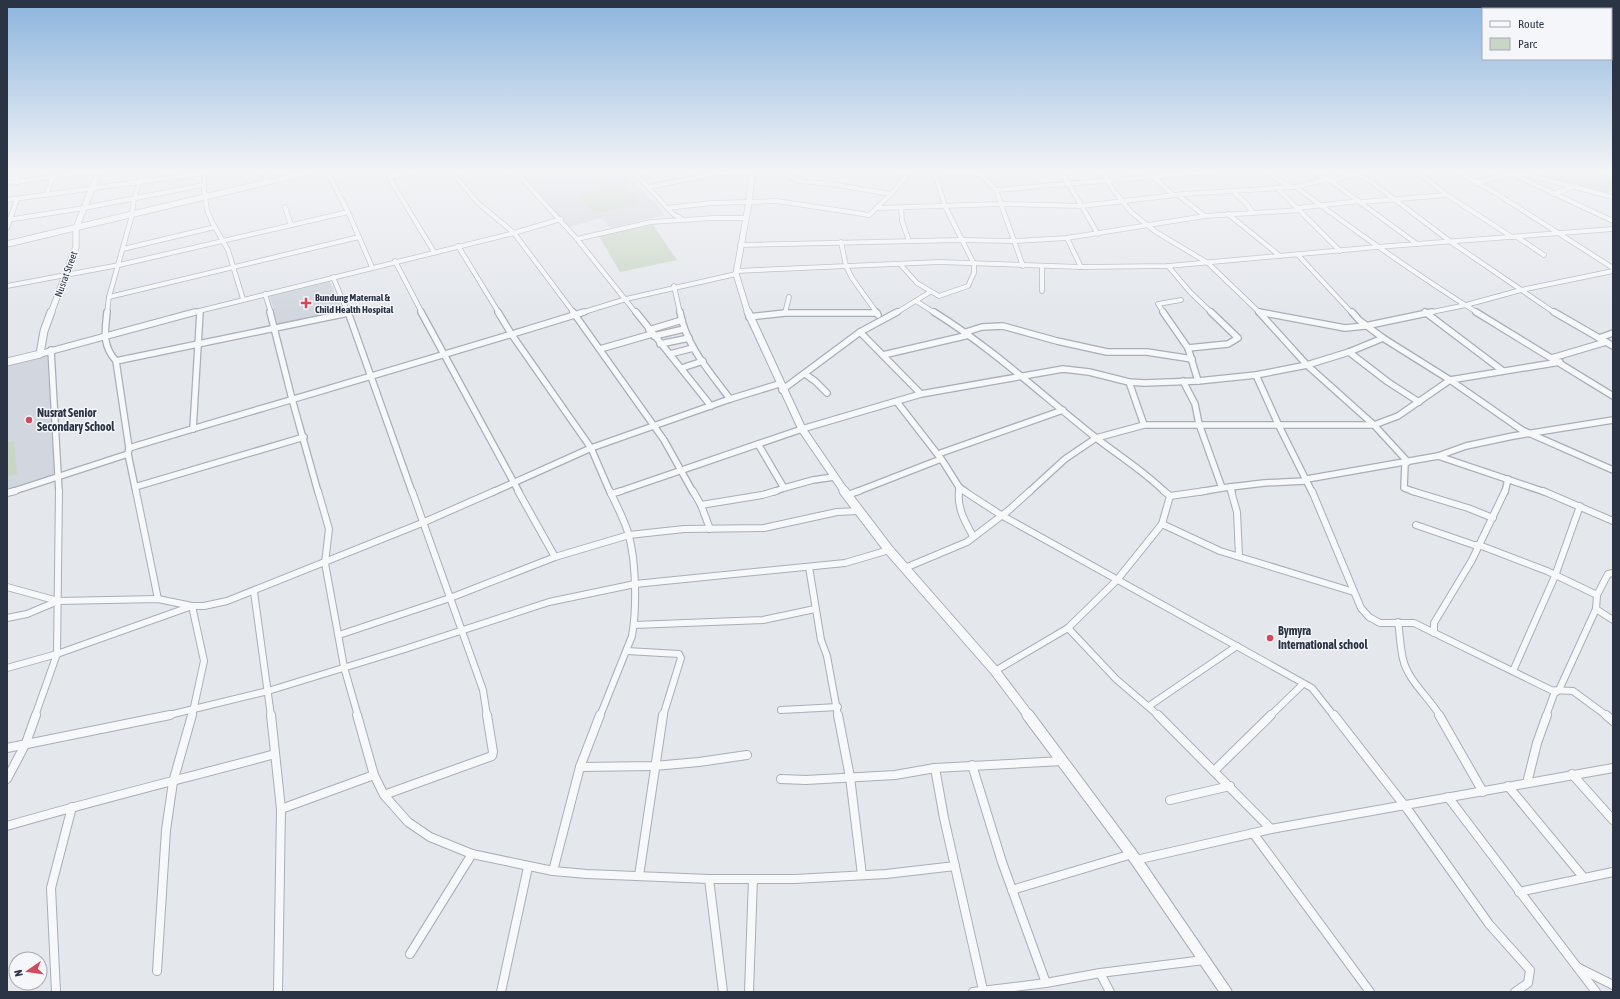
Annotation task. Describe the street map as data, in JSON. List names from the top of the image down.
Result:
{
  "streets": {
    "street": ["Nusrat Street"]
  },
  "places": {
    "health": ["Bundung Maternal & Child Health Hospital"],
    "other": ["Nusrat Senior Secondary School", "Bymyra International school"]
  },
  "legend": ["Route", "Parc"],
  "north": "left"
}
